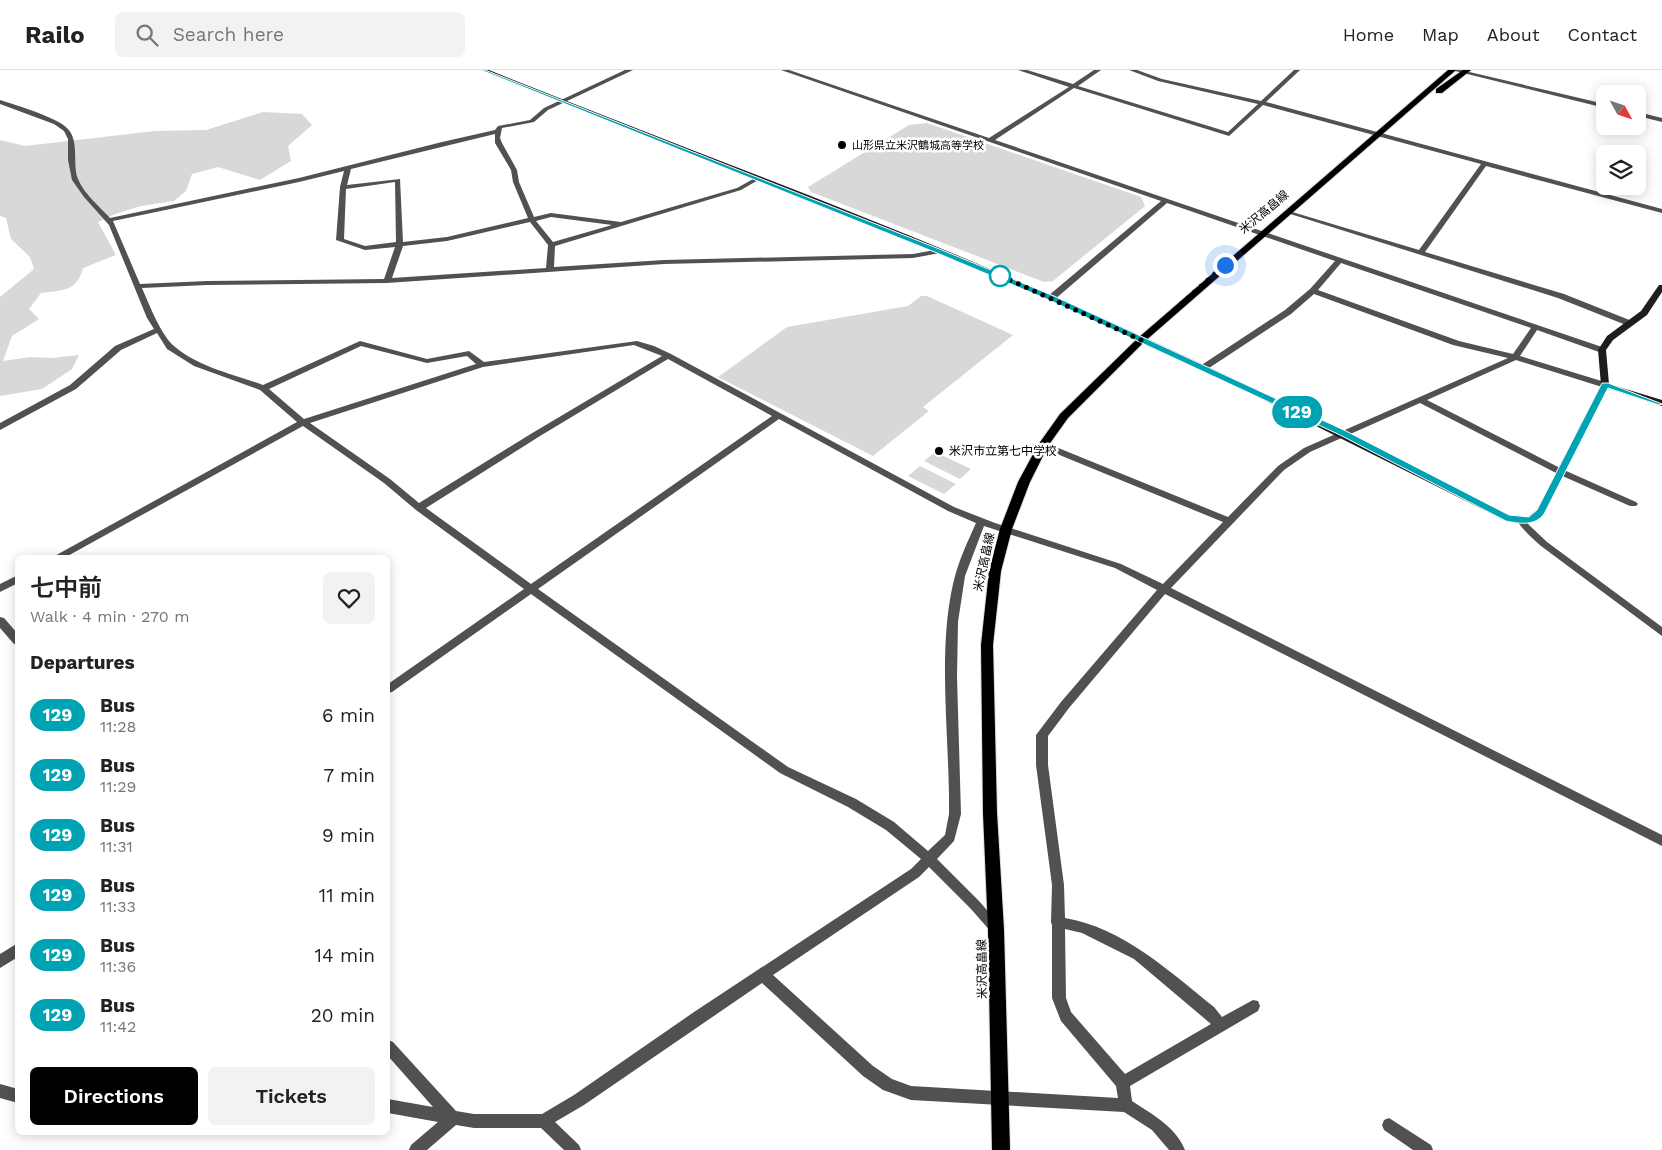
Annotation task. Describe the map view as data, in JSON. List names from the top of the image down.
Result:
{
  "streets": {
    "main road": ["米沢高畠線"]
  },
  "places": ["山形県立米沢鶴城高等学校", "米沢市立第七中学校"],
  "lines": ["bus line 129"],
  "north": "bottom right",
  "page": {
    "header": "Railo",
    "search": "Search here",
    "nav": [
      "Home",
      "Map",
      "About",
      "Contact"
    ],
    "on_map": "129",
    "heading": [
      ["七中前", "Walk · 4 min · 270 m"],
      "Departures"
    ],
    "list": [
      {
        "mark": "129",
        "name": "Bus",
        "note": "11:28",
        "value": "6 min"
      },
      {
        "mark": "129",
        "name": "Bus",
        "note": "11:29",
        "value": "7 min"
      },
      {
        "mark": "129",
        "name": "Bus",
        "note": "11:31",
        "value": "9 min"
      },
      {
        "mark": "129",
        "name": "Bus",
        "note": "11:33",
        "value": "11 min"
      },
      {
        "mark": "129",
        "name": "Bus",
        "note": "11:36",
        "value": "14 min"
      },
      {
        "mark": "129",
        "name": "Bus",
        "note": "11:42",
        "value": "20 min"
      }
    ],
    "buttons": ["Directions", "Tickets"]
  }
}
